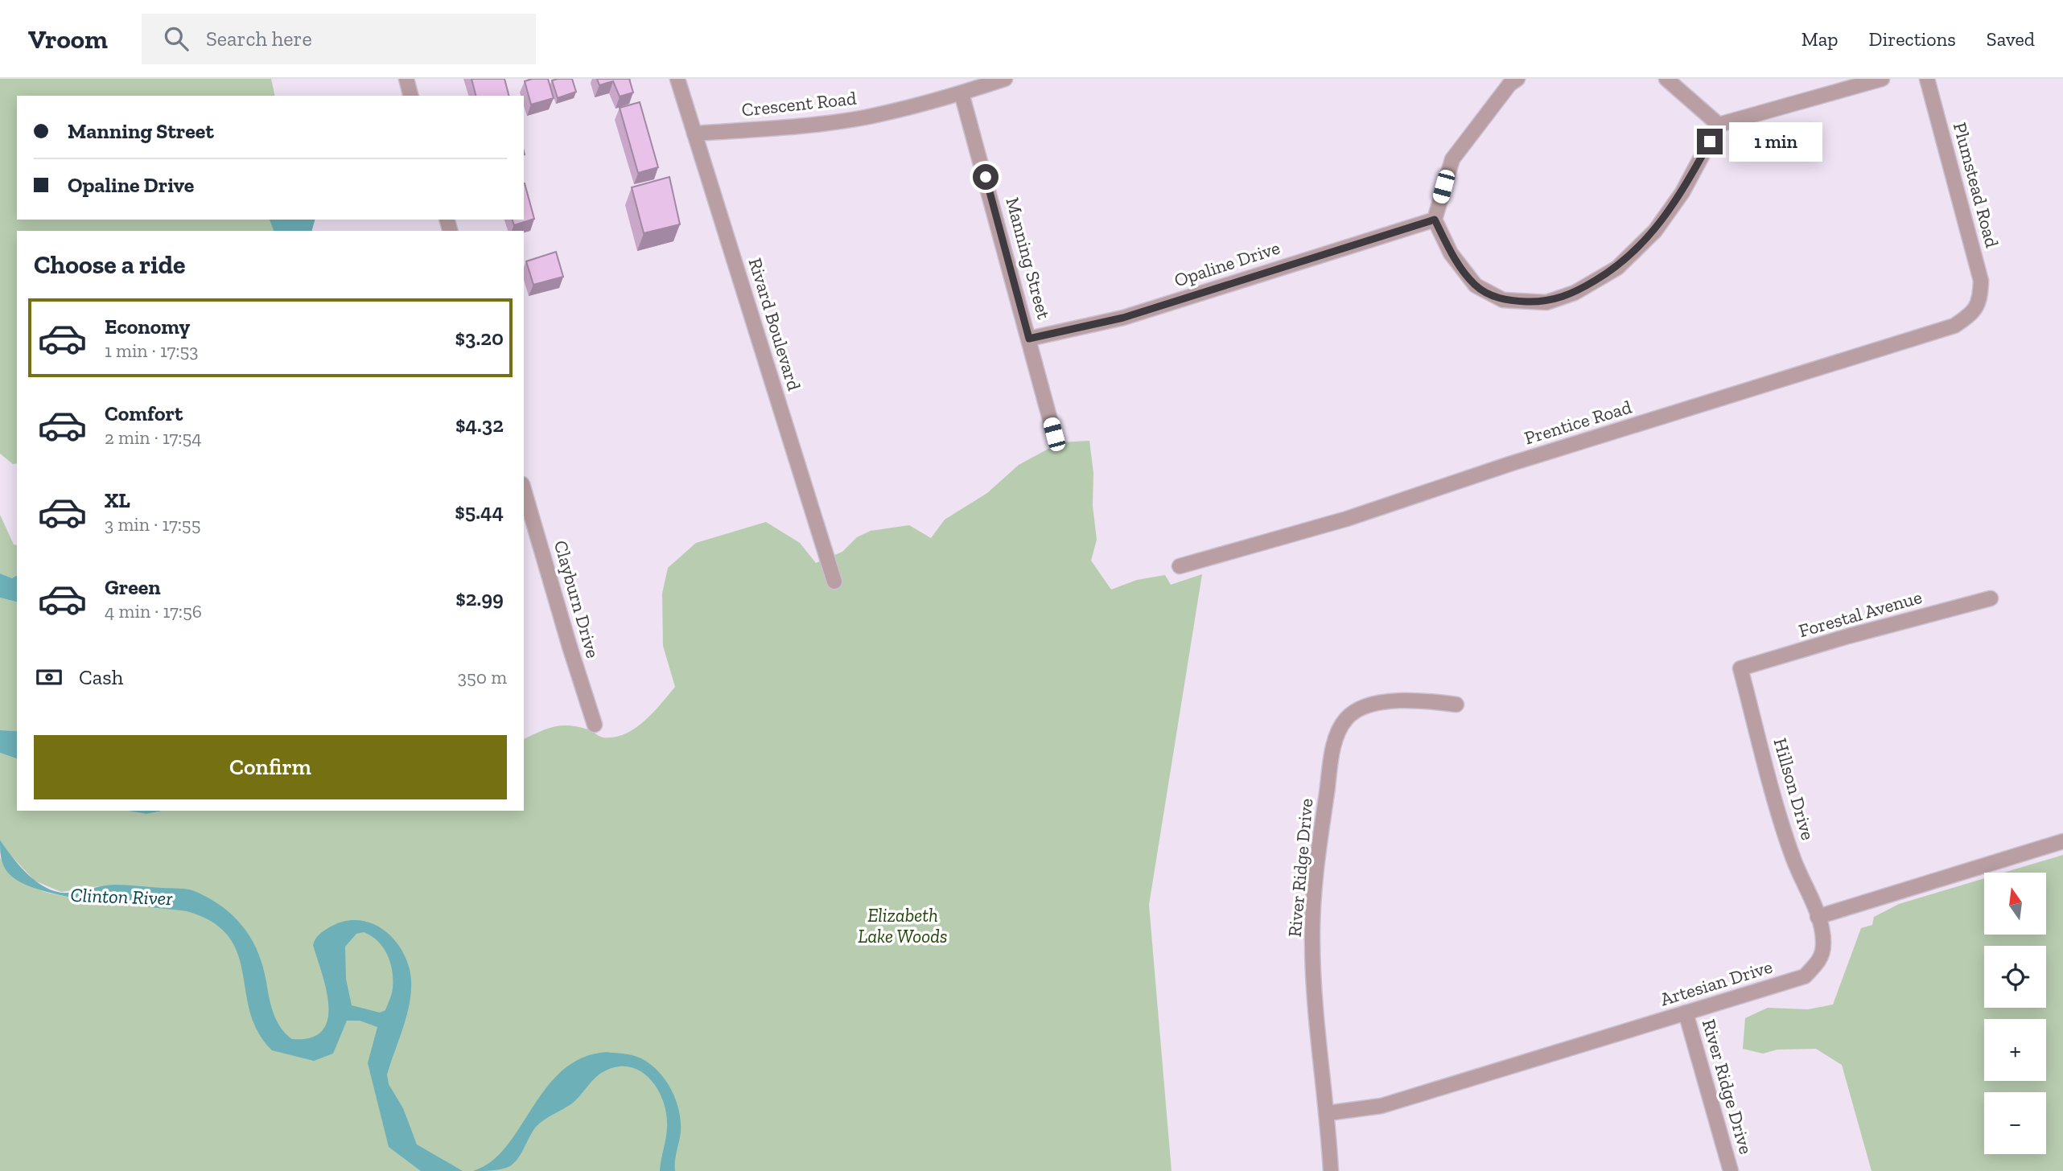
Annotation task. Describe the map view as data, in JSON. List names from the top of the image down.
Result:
{
  "streets": {
    "street": [
      "Crescent Road",
      "Plumstead Road",
      "Manning Street",
      "Opaline Drive",
      "Rivard Boulevard",
      "Prentice Road",
      "Clayburn Drive",
      "Forestal Avenue",
      "Hillson Drive",
      "River Ridge Drive",
      "Artesian Drive"
    ]
  },
  "crossings": [
    ["Crescent Road", "Manning Street"],
    ["Crescent Road", "Rivard Boulevard"],
    ["Plumstead Road", "Prentice Road"],
    ["Manning Street", "Opaline Drive"],
    ["Forestal Avenue", "Hillson Drive"],
    ["Hillson Drive", "Artesian Drive"],
    ["River Ridge Drive", "Artesian Drive"]
  ],
  "water": ["Clinton River"],
  "parks": ["Elizabeth Lake Woods"],
  "north": "top",
  "page": {
    "header": "Vroom",
    "search": "Search here",
    "nav": ["Map", "Directions", "Saved"],
    "banner": ["Manning Street", "Opaline Drive"],
    "bubble": "1 min",
    "heading": "Choose a ride",
    "list": [
      {
        "name": "Economy",
        "note": "1 min · 17:53",
        "value": "$3.20"
      },
      {
        "name": "Comfort",
        "note": "2 min · 17:54",
        "value": "$4.32"
      },
      {
        "name": "XL",
        "note": "3 min · 17:55",
        "value": "$5.44"
      },
      {
        "name": "Green",
        "note": "4 min · 17:56",
        "value": "$2.99"
      }
    ],
    "pay": ["Cash", "350 m"],
    "buttons": "Confirm",
    "map_buttons": ["+", "−"]
  }
}
